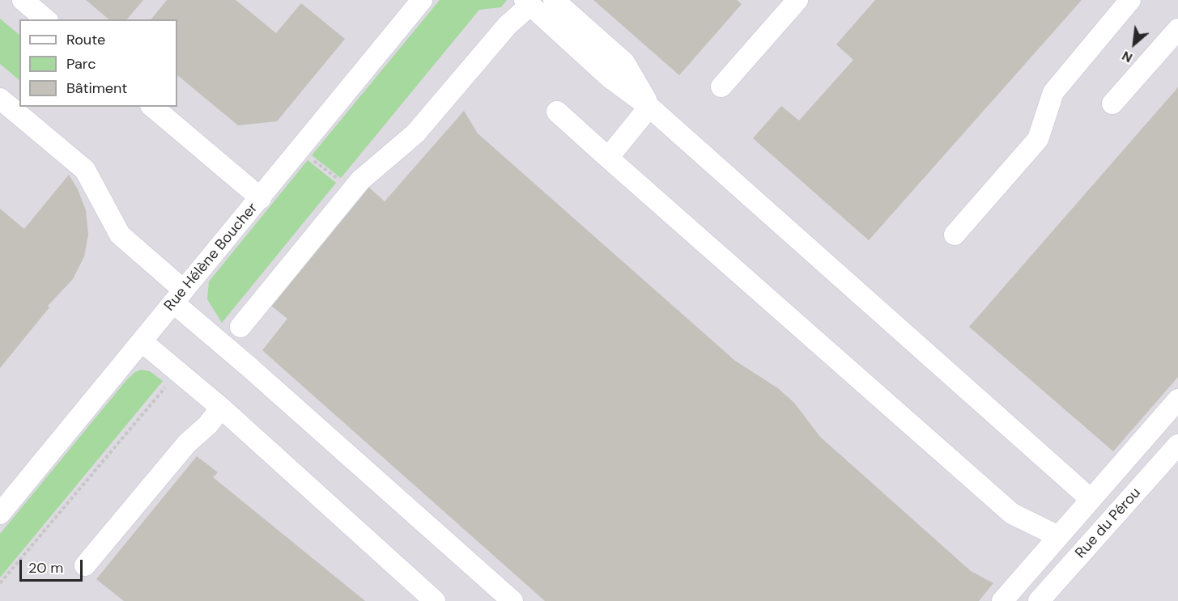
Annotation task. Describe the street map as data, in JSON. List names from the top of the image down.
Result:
{
  "streets": {
    "street": ["Rue Hélène Boucher", "Rue du Pérou"]
  },
  "legend": ["Route", "Parc", "Bâtiment"],
  "scale_bar": "20 m",
  "north": "bottom left"
}
